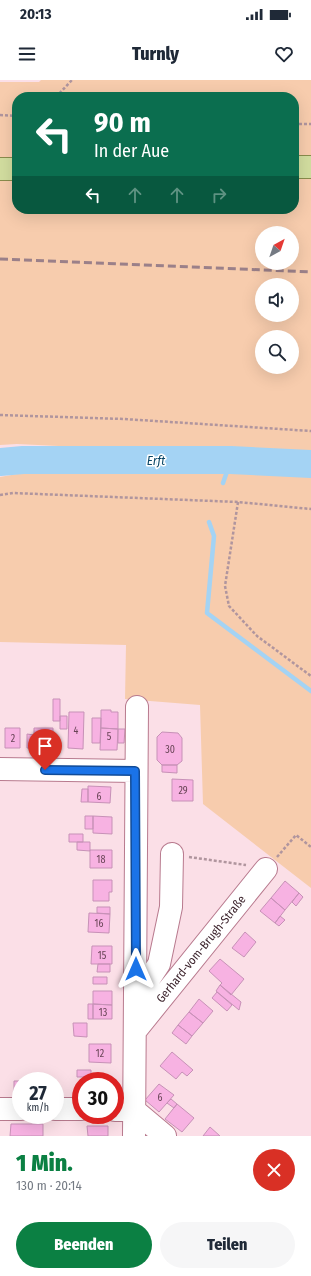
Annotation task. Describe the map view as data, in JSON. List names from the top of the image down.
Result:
{
  "streets": {
    "street": ["Gerhard-vom-Brugh-Straße"]
  },
  "water": ["Erft"],
  "house_numbers": [
    "4",
    "5",
    "2",
    "30",
    "29",
    "6",
    "18",
    "16",
    "15",
    "13",
    "12",
    "6"
  ],
  "north": "top right",
  "page": {
    "status": "20:13",
    "header": "Turnly",
    "turn": ["90 m", "In der Aue"],
    "speed": "27 km/h",
    "limit": "30",
    "heading": ["1 Min.", "130 m · 20:14"],
    "buttons": ["Beenden", "Teilen"]
  }
}
